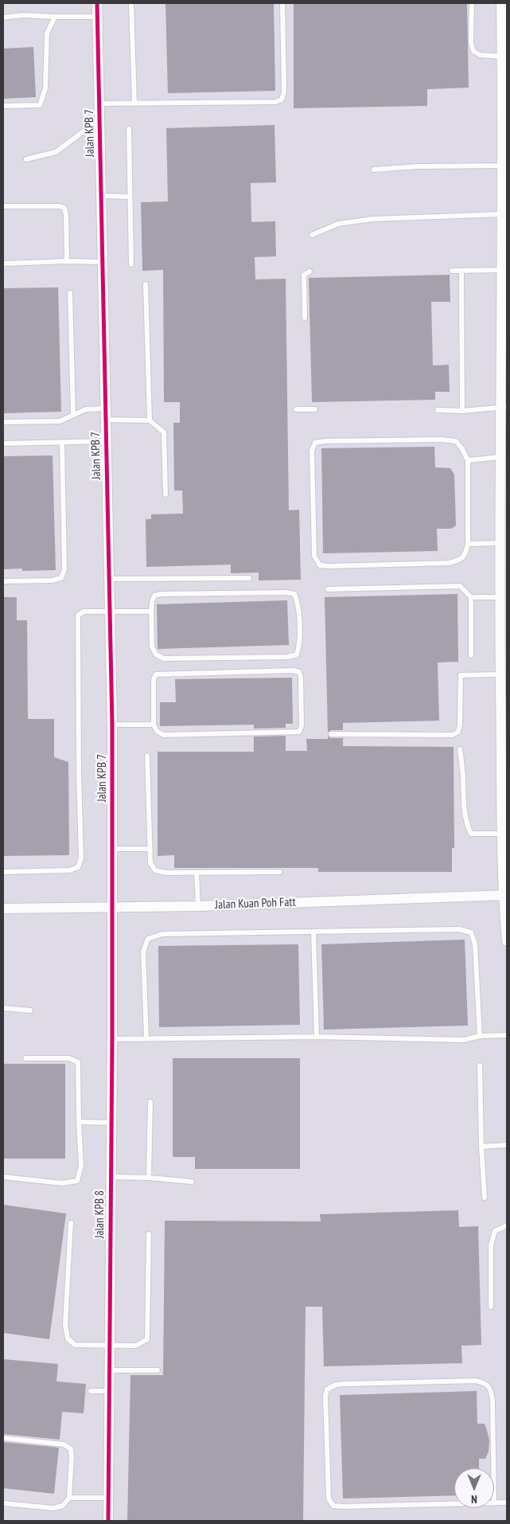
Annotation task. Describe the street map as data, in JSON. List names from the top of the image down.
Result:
{
  "streets": {
    "street": ["Jalan KPB 7", "Jalan Kuan Poh Fatt", "Jalan KPB 8"]
  },
  "crossings": [
    ["Jalan KPB 7", "Jalan Kuan Poh Fatt"],
    ["Jalan KPB 7", "Jalan KPB 8"],
    ["Jalan Kuan Poh Fatt", "Jalan KPB 8"]
  ],
  "north": "bottom"
}
